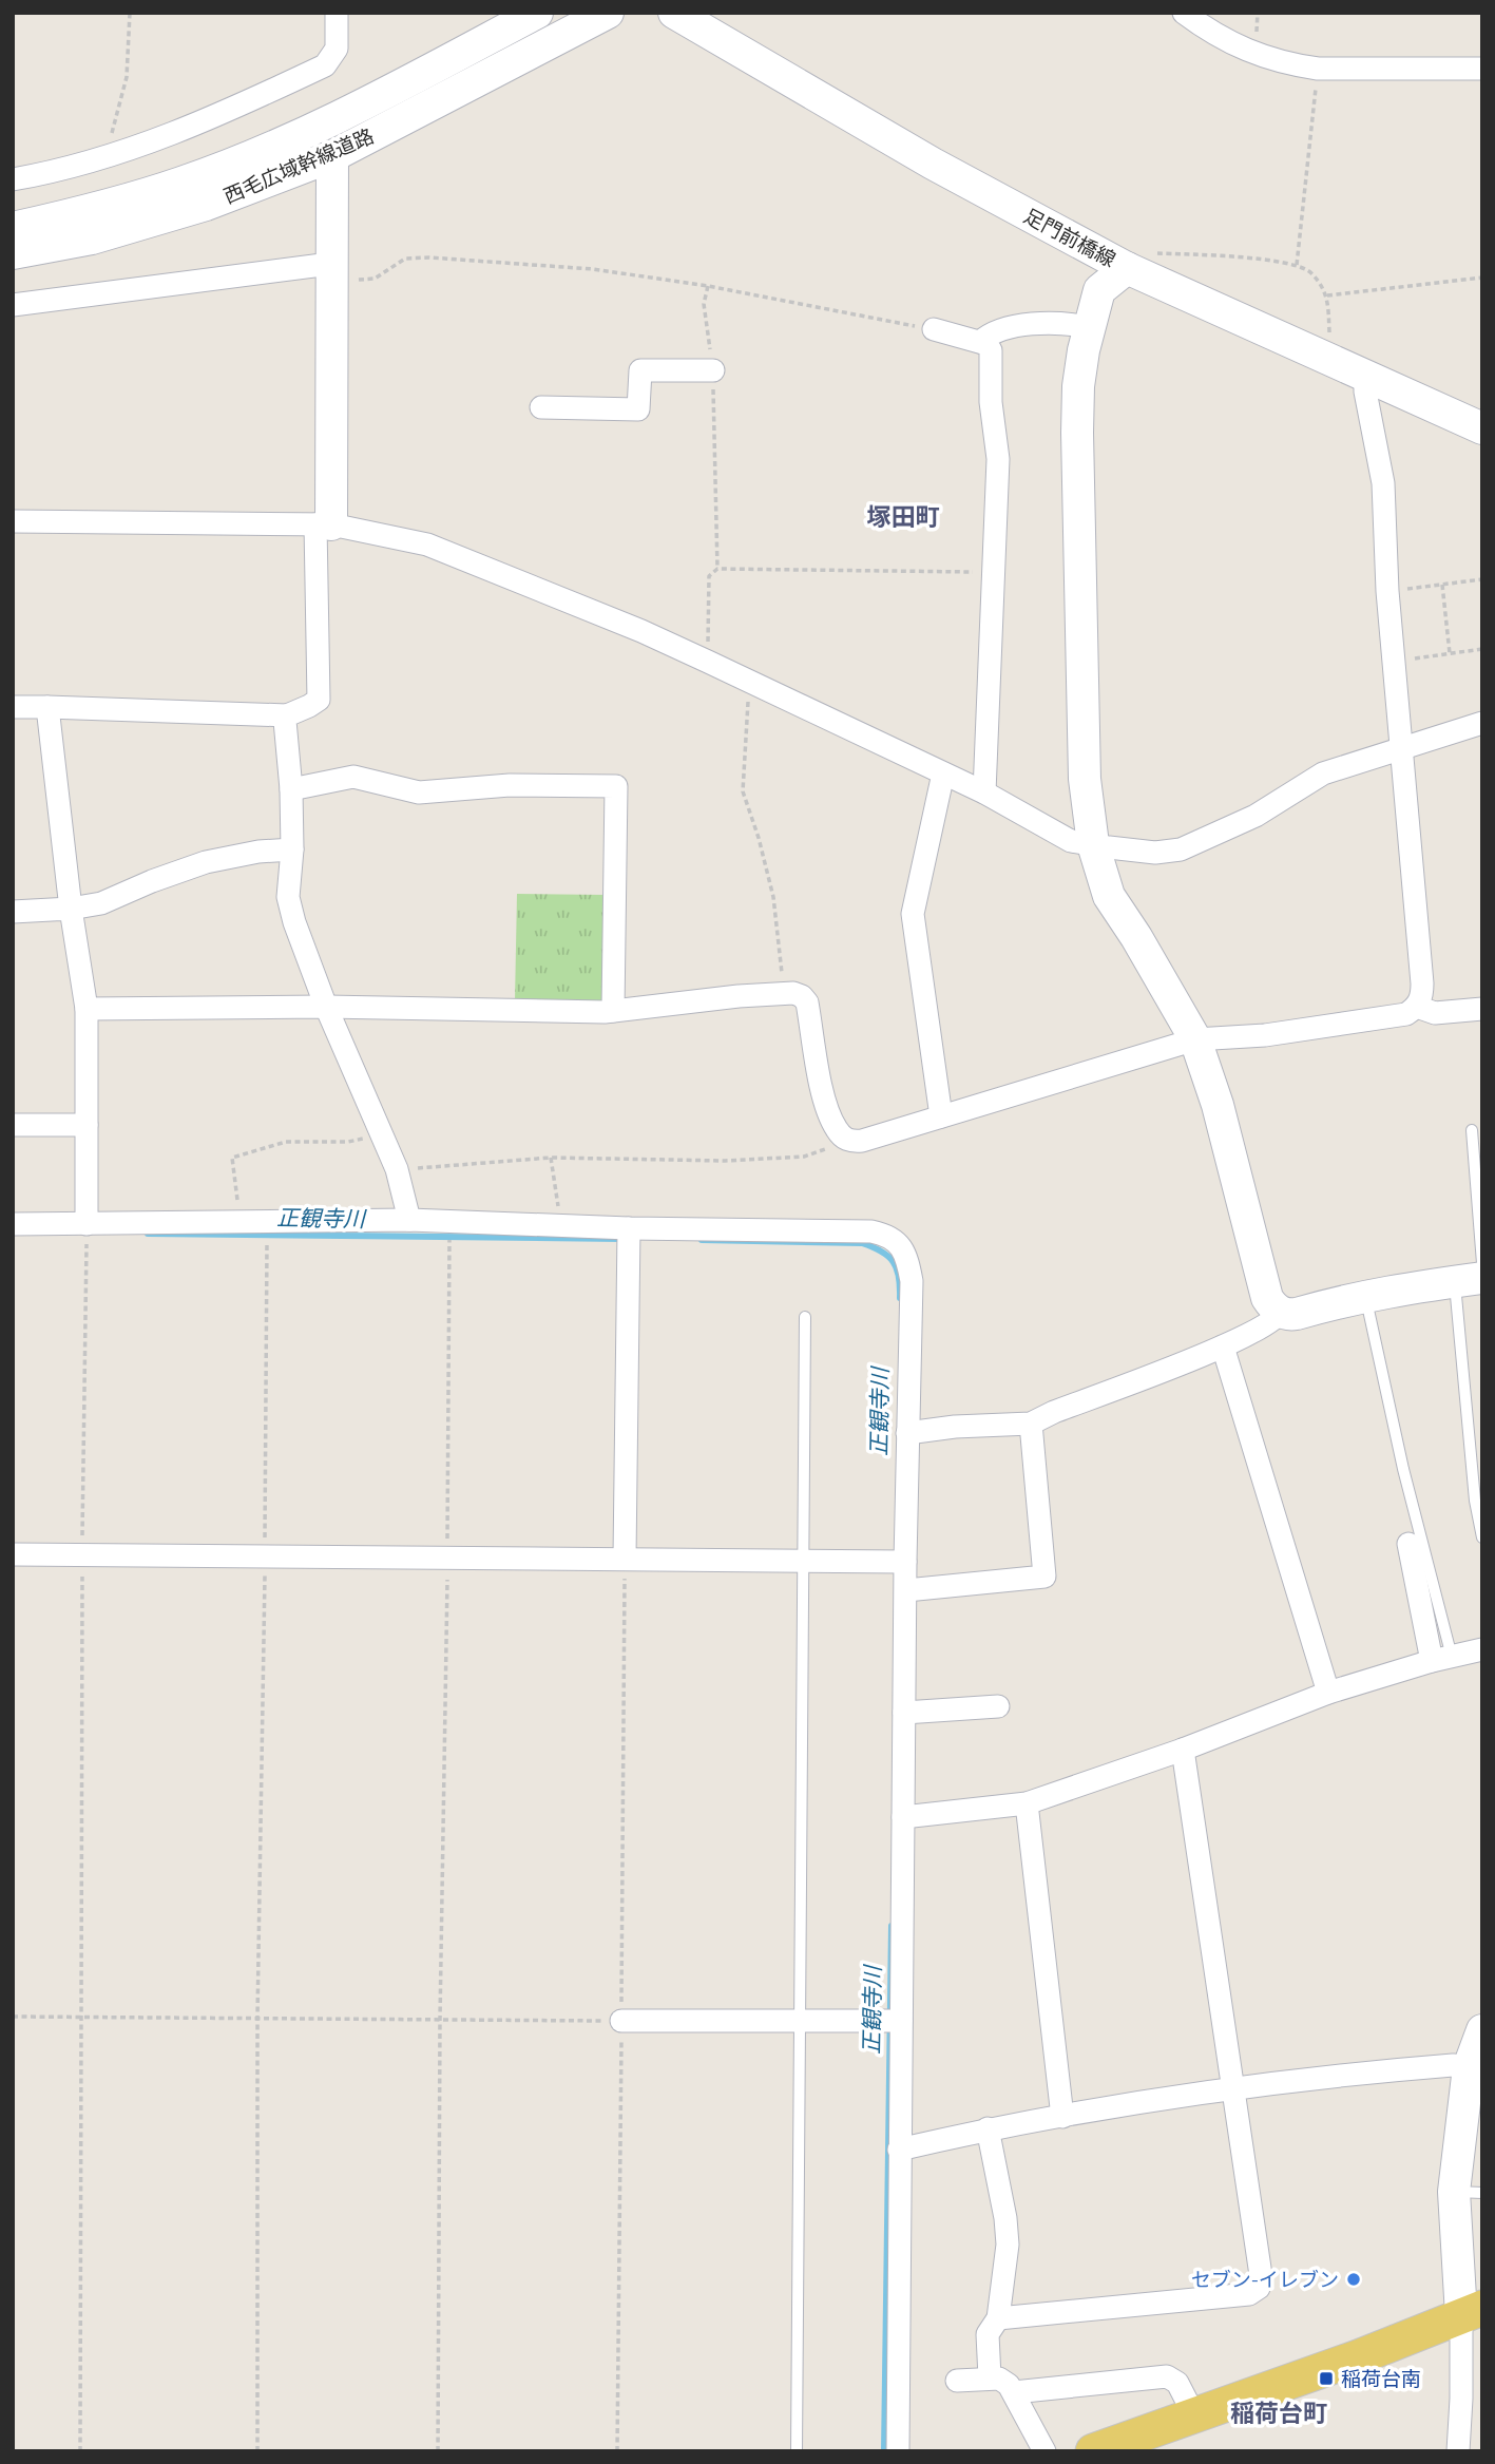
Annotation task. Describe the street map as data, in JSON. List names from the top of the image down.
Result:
{
  "streets": {
    "main road": ["西毛広域幹線道路", "足門前橋線"]
  },
  "districts": ["塚田町", "稲荷台町"],
  "water": ["正観寺川"],
  "places": {
    "other": ["セブン-イレブン"],
    "transit": ["稲荷台南"]
  }
}
